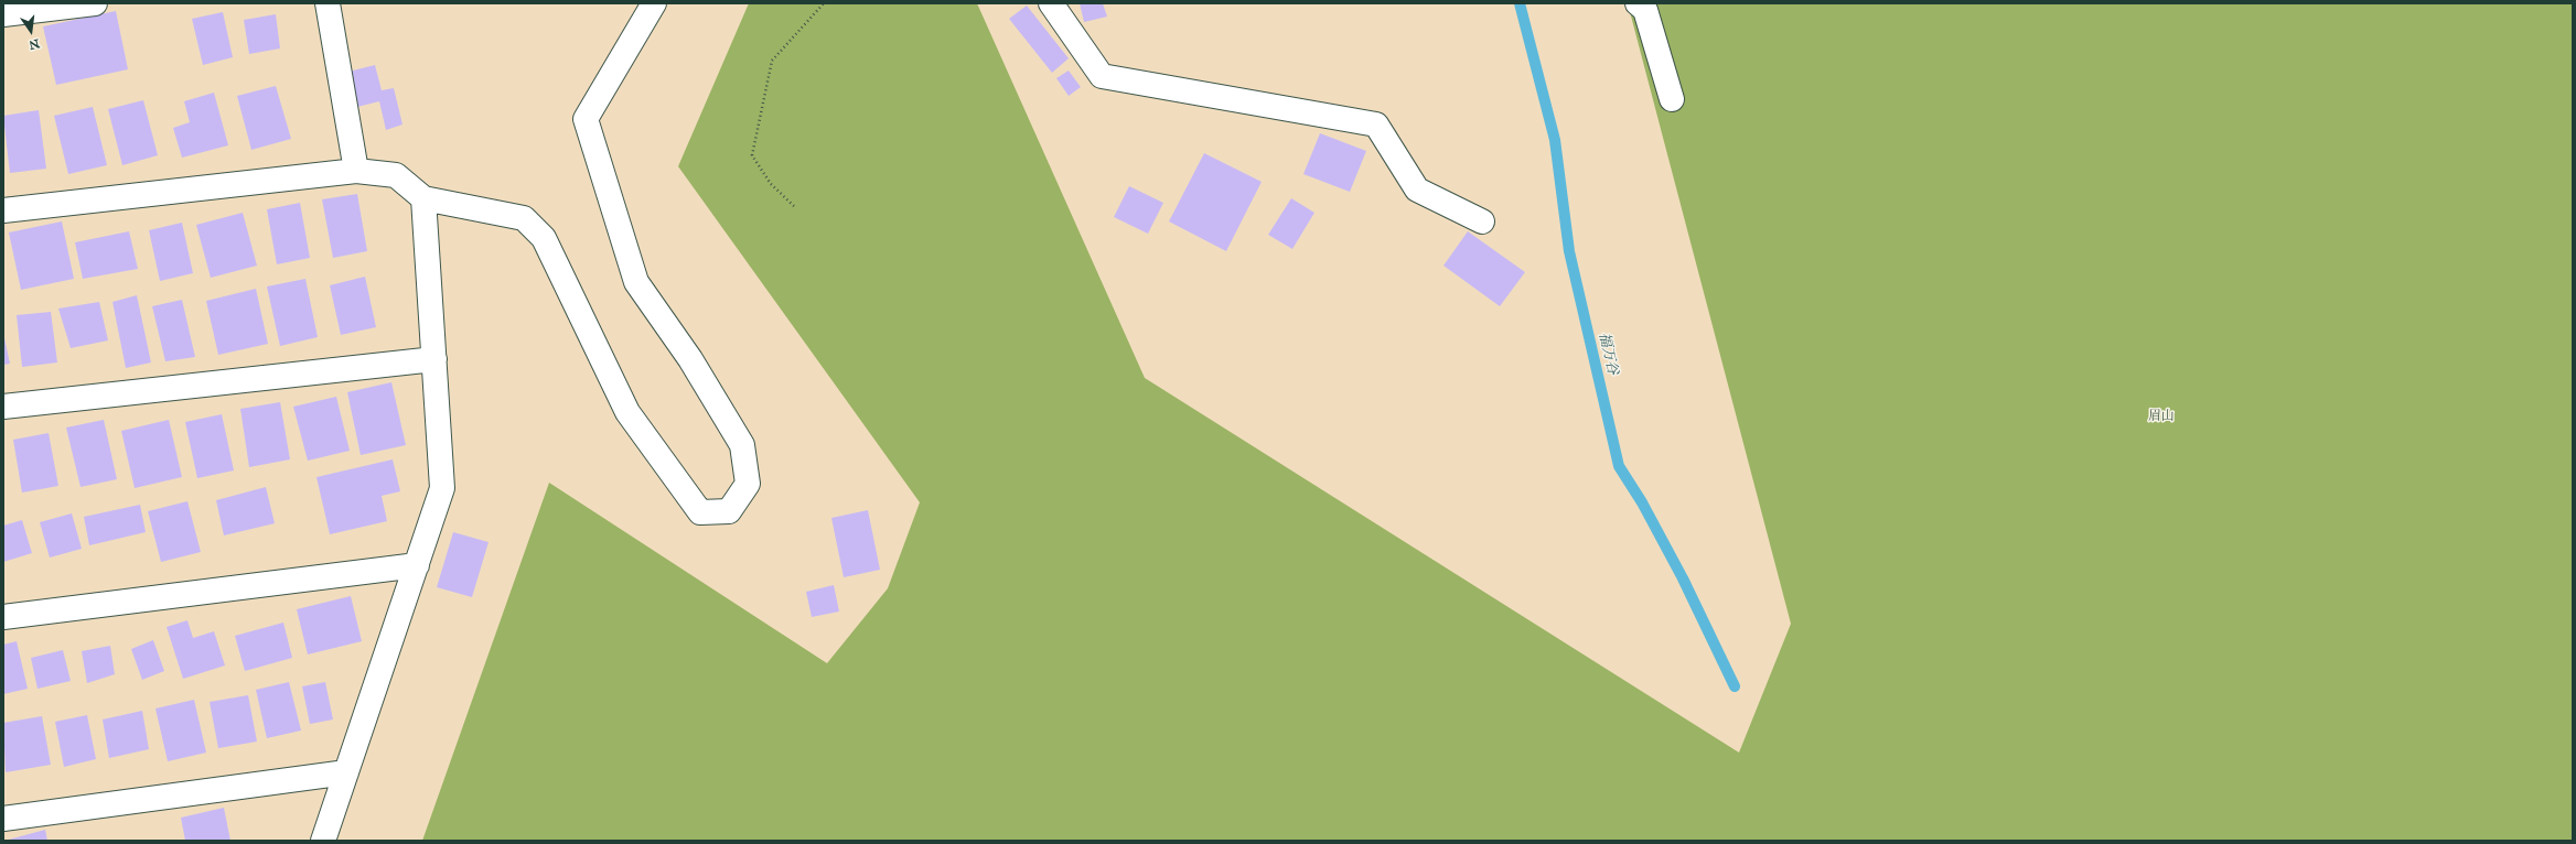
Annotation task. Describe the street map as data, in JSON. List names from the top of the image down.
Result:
{
  "water": ["福万谷"],
  "parks": ["眉山"],
  "north": "bottom"
}
